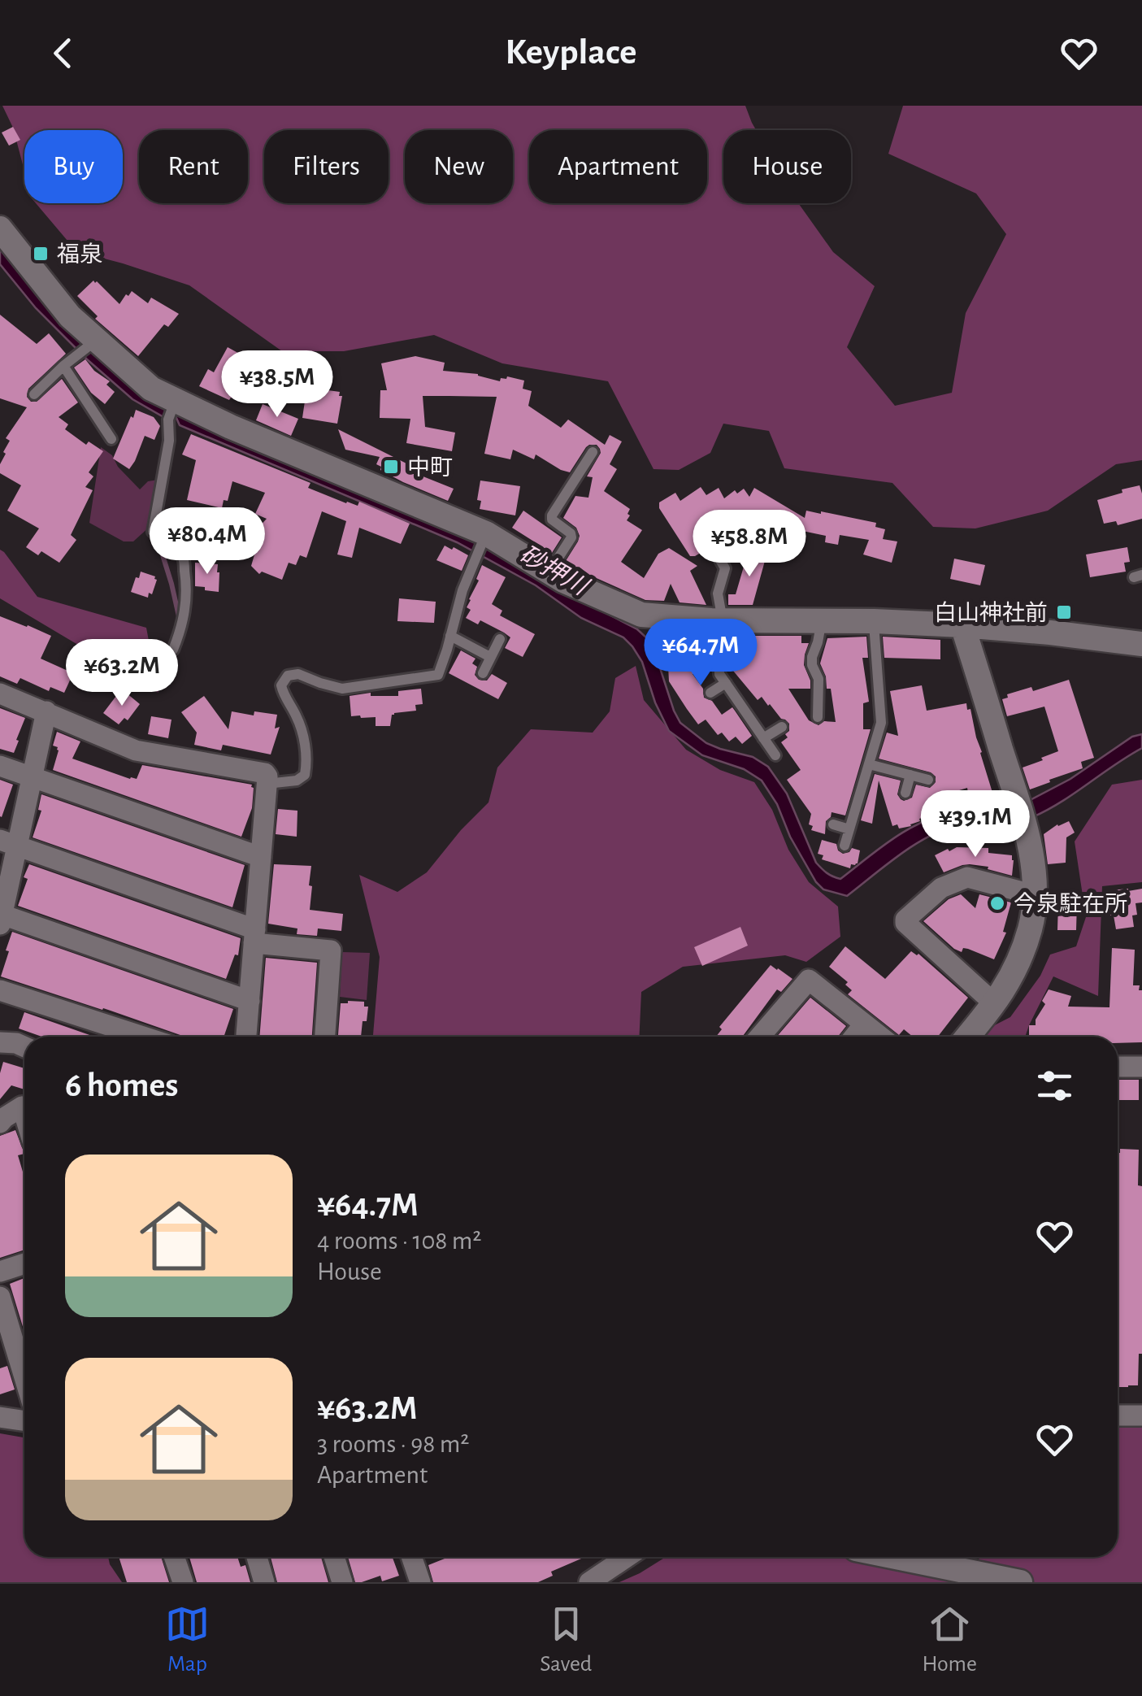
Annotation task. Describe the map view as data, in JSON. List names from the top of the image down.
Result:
{
  "water": ["砂押川"],
  "places": {
    "transit": ["福泉", "中町", "白山神社前"],
    "other": ["今泉駐在所"]
  },
  "page": {
    "header": "Keyplace",
    "chip": [
      "Buy",
      "Rent",
      "Filters",
      "New",
      "Apartment",
      "House"
    ],
    "price": [
      "¥38.5M",
      "¥80.4M",
      "¥58.8M",
      "¥64.7M",
      "¥63.2M",
      "¥39.1M"
    ],
    "heading": "6 homes",
    "list": [
      {
        "name": "¥64.7M",
        "note": "4 rooms · 108 m² · House"
      },
      {
        "name": "¥63.2M",
        "note": "3 rooms · 98 m² · Apartment"
      }
    ],
    "tabs": ["Map", "Saved", "Home"]
  }
}
